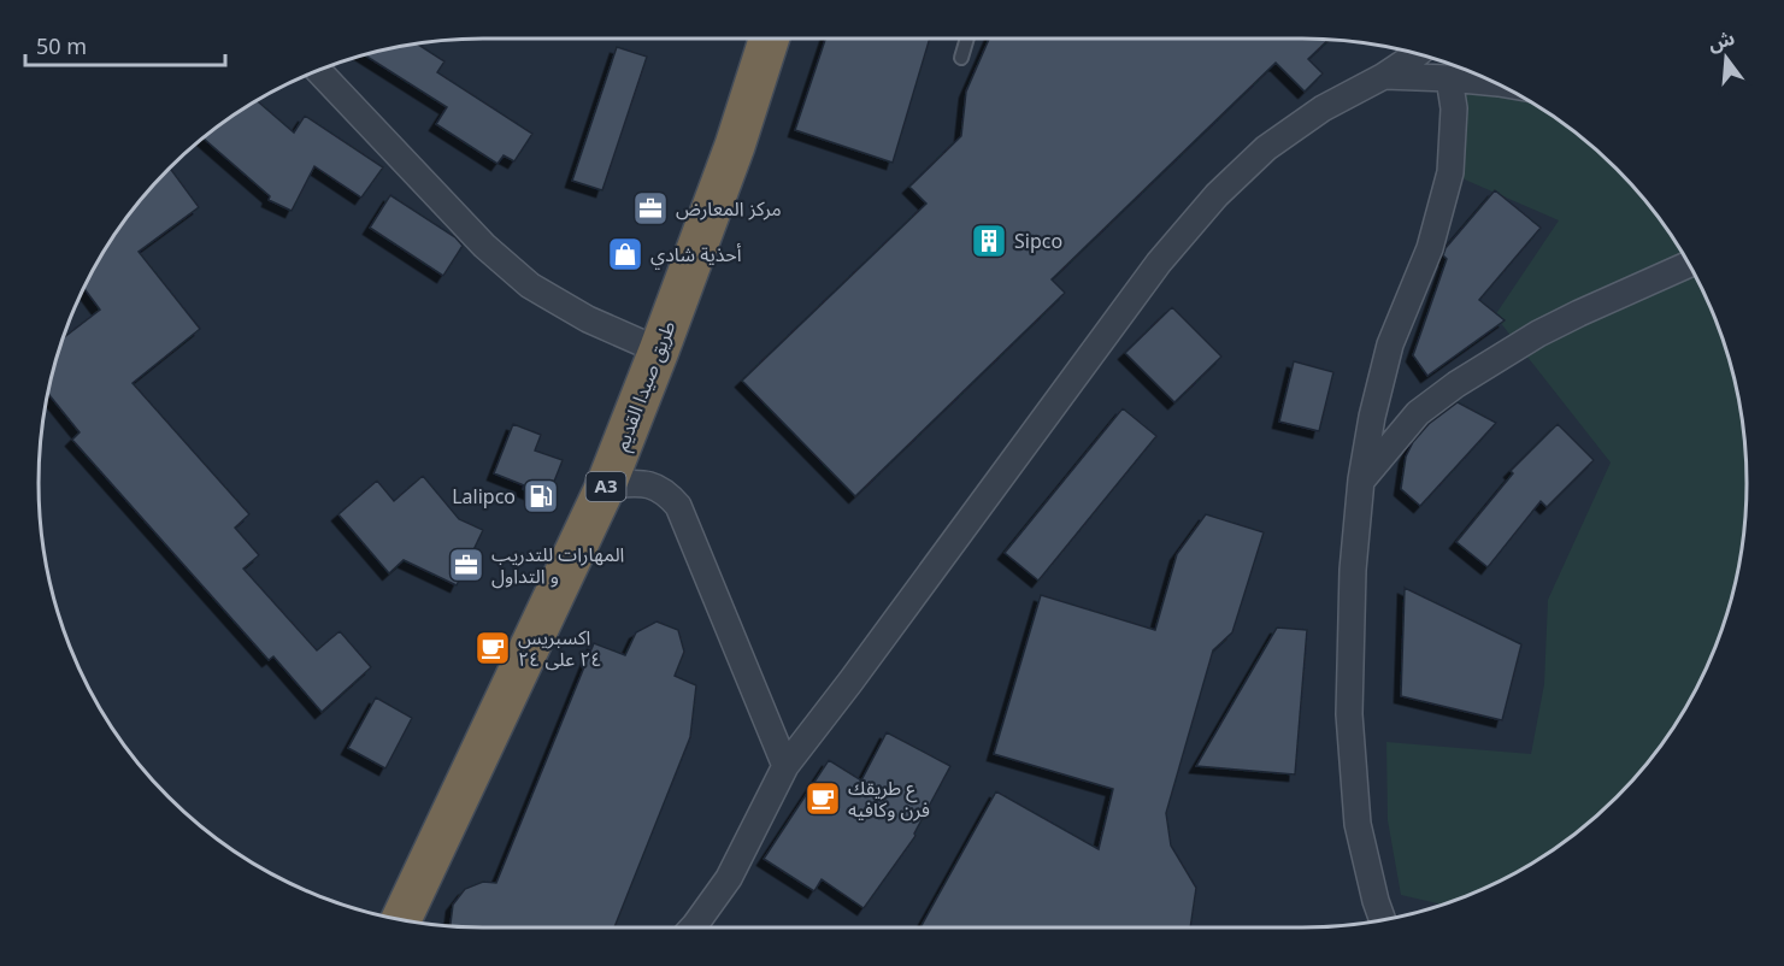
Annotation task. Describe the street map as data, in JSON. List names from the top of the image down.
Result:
{
  "streets": {
    "highway": ["طريق صيدا القديم", "A3"]
  },
  "places": {
    "office": ["مركز المعارض", "المهارات للتدريب و التداول"],
    "building": ["Sipco"],
    "shop": ["أحذية شادي"],
    "fuel station": ["Lalipco"],
    "cafe": ["اكسبريس ٢٤ على ٢٤", "ع طريقك فرن وكافيه"]
  },
  "scale_bar": "50 m",
  "north": "top"
}
